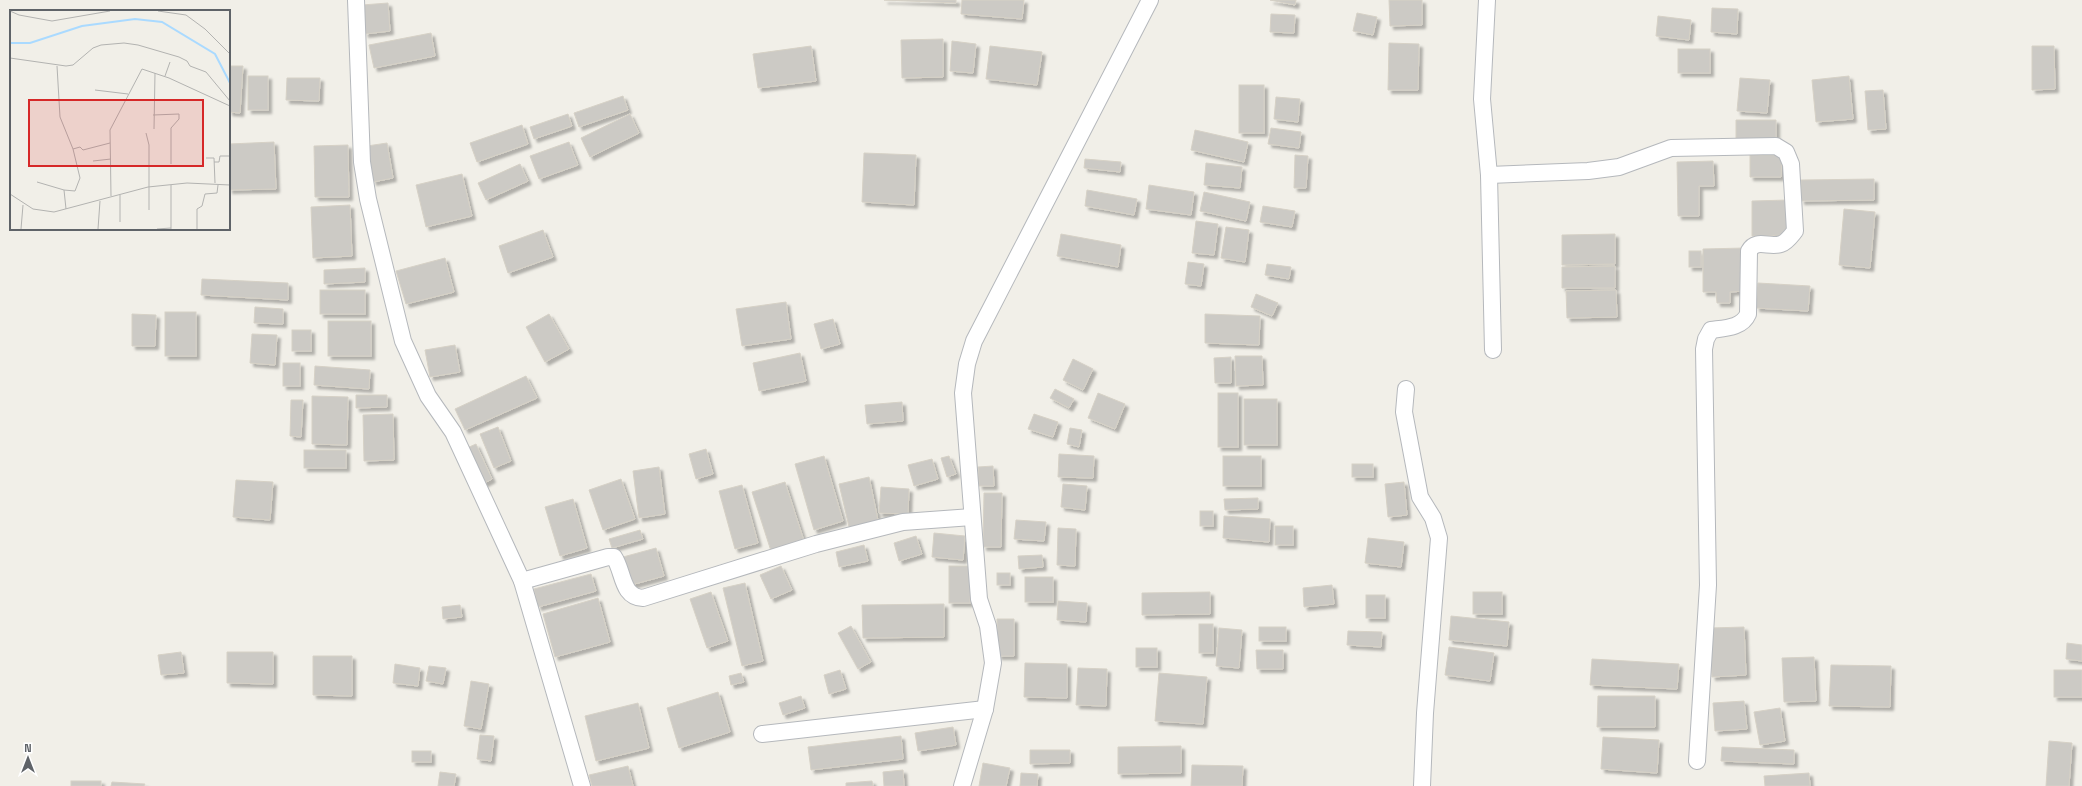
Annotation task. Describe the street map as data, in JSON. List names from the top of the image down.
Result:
{
  "north": "top"
}
